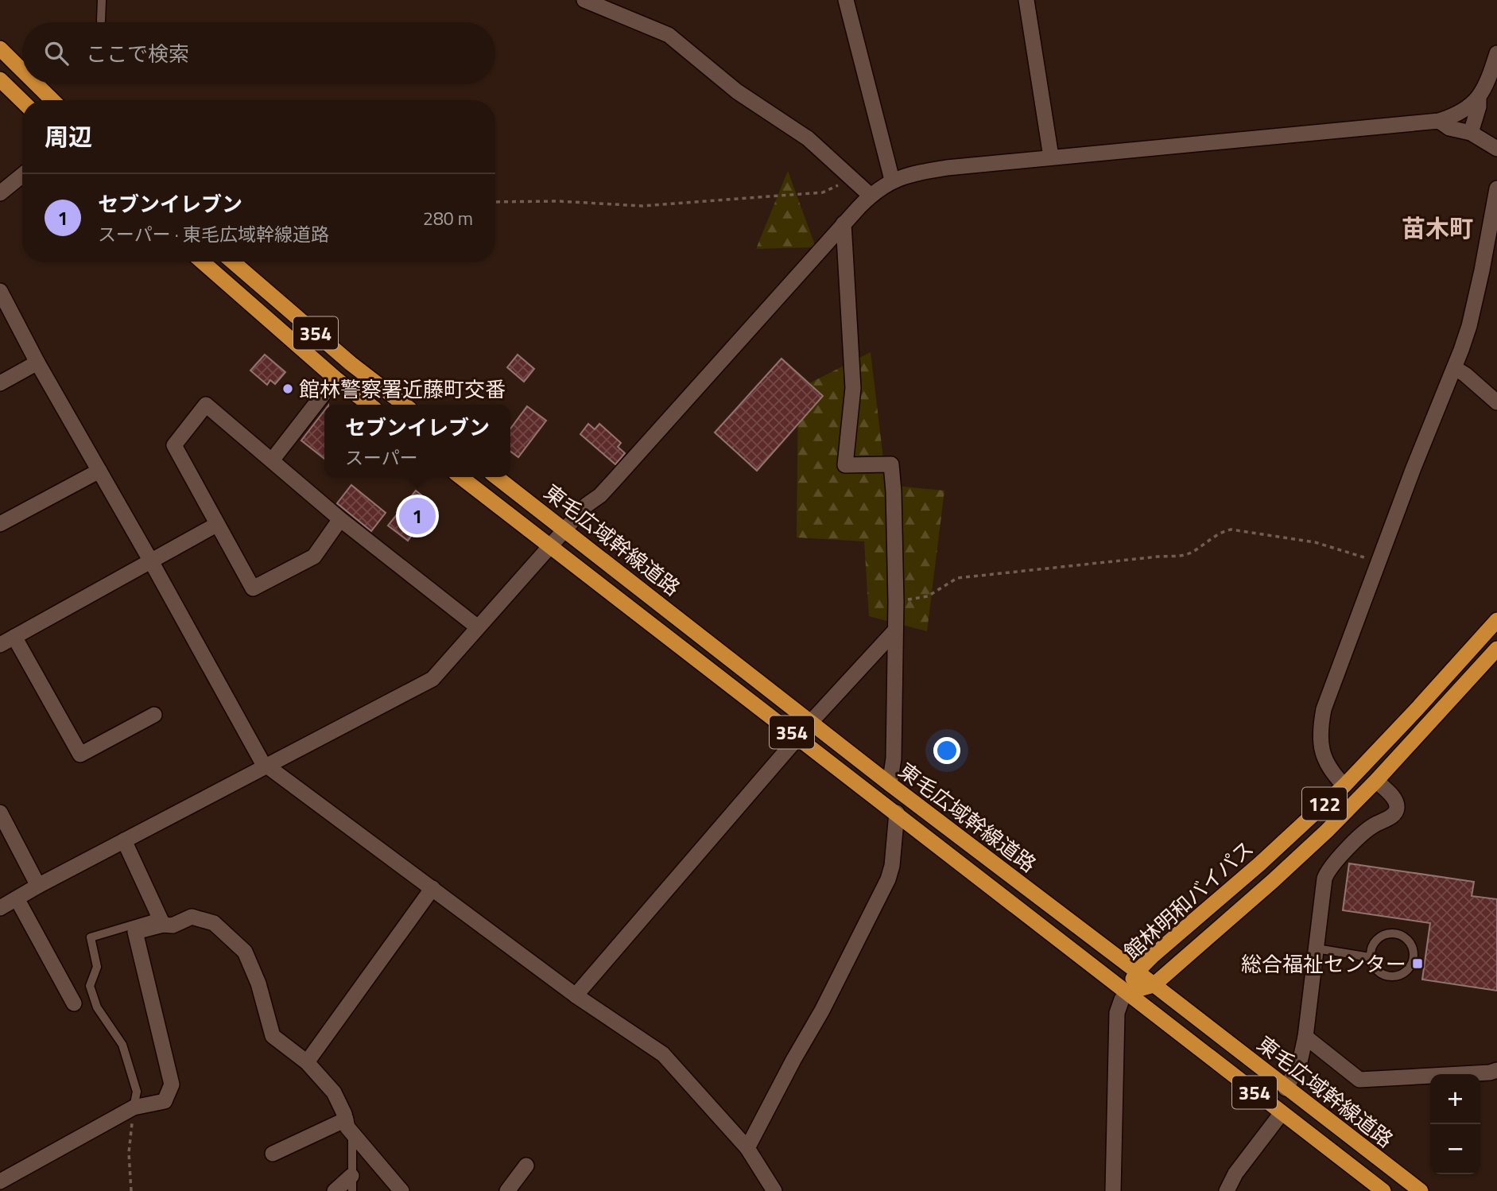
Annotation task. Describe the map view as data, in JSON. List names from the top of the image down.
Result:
{
  "streets": {
    "highway": [
      "354",
      "東毛広域幹線道路",
      "122",
      "館林明和バイパス"
    ]
  },
  "crossings": [
    ["東毛広域幹線道路", "館林明和バイパス"]
  ],
  "districts": ["苗木町"],
  "places": {
    "other": ["館林警察署近藤町交番"],
    "transit": ["総合福祉センター"]
  },
  "page": {
    "search": "ここで検索",
    "heading": "周辺",
    "list": [
      {
        "mark": "1",
        "name": "セブンイレブン",
        "note": "スーパー · 東毛広域幹線道路",
        "value": "280 m"
      }
    ],
    "popup": ["セブンイレブン", "スーパー"],
    "pins": "1",
    "map_buttons": ["+", "−"]
  }
}
